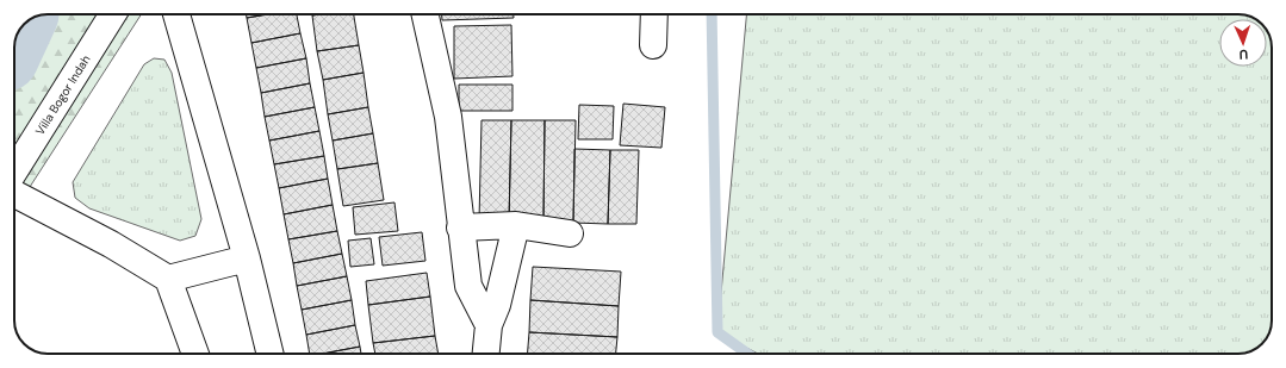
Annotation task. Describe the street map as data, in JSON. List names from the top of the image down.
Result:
{
  "streets": {
    "street": ["Villa Bogor Indah"]
  },
  "north": "bottom"
}
